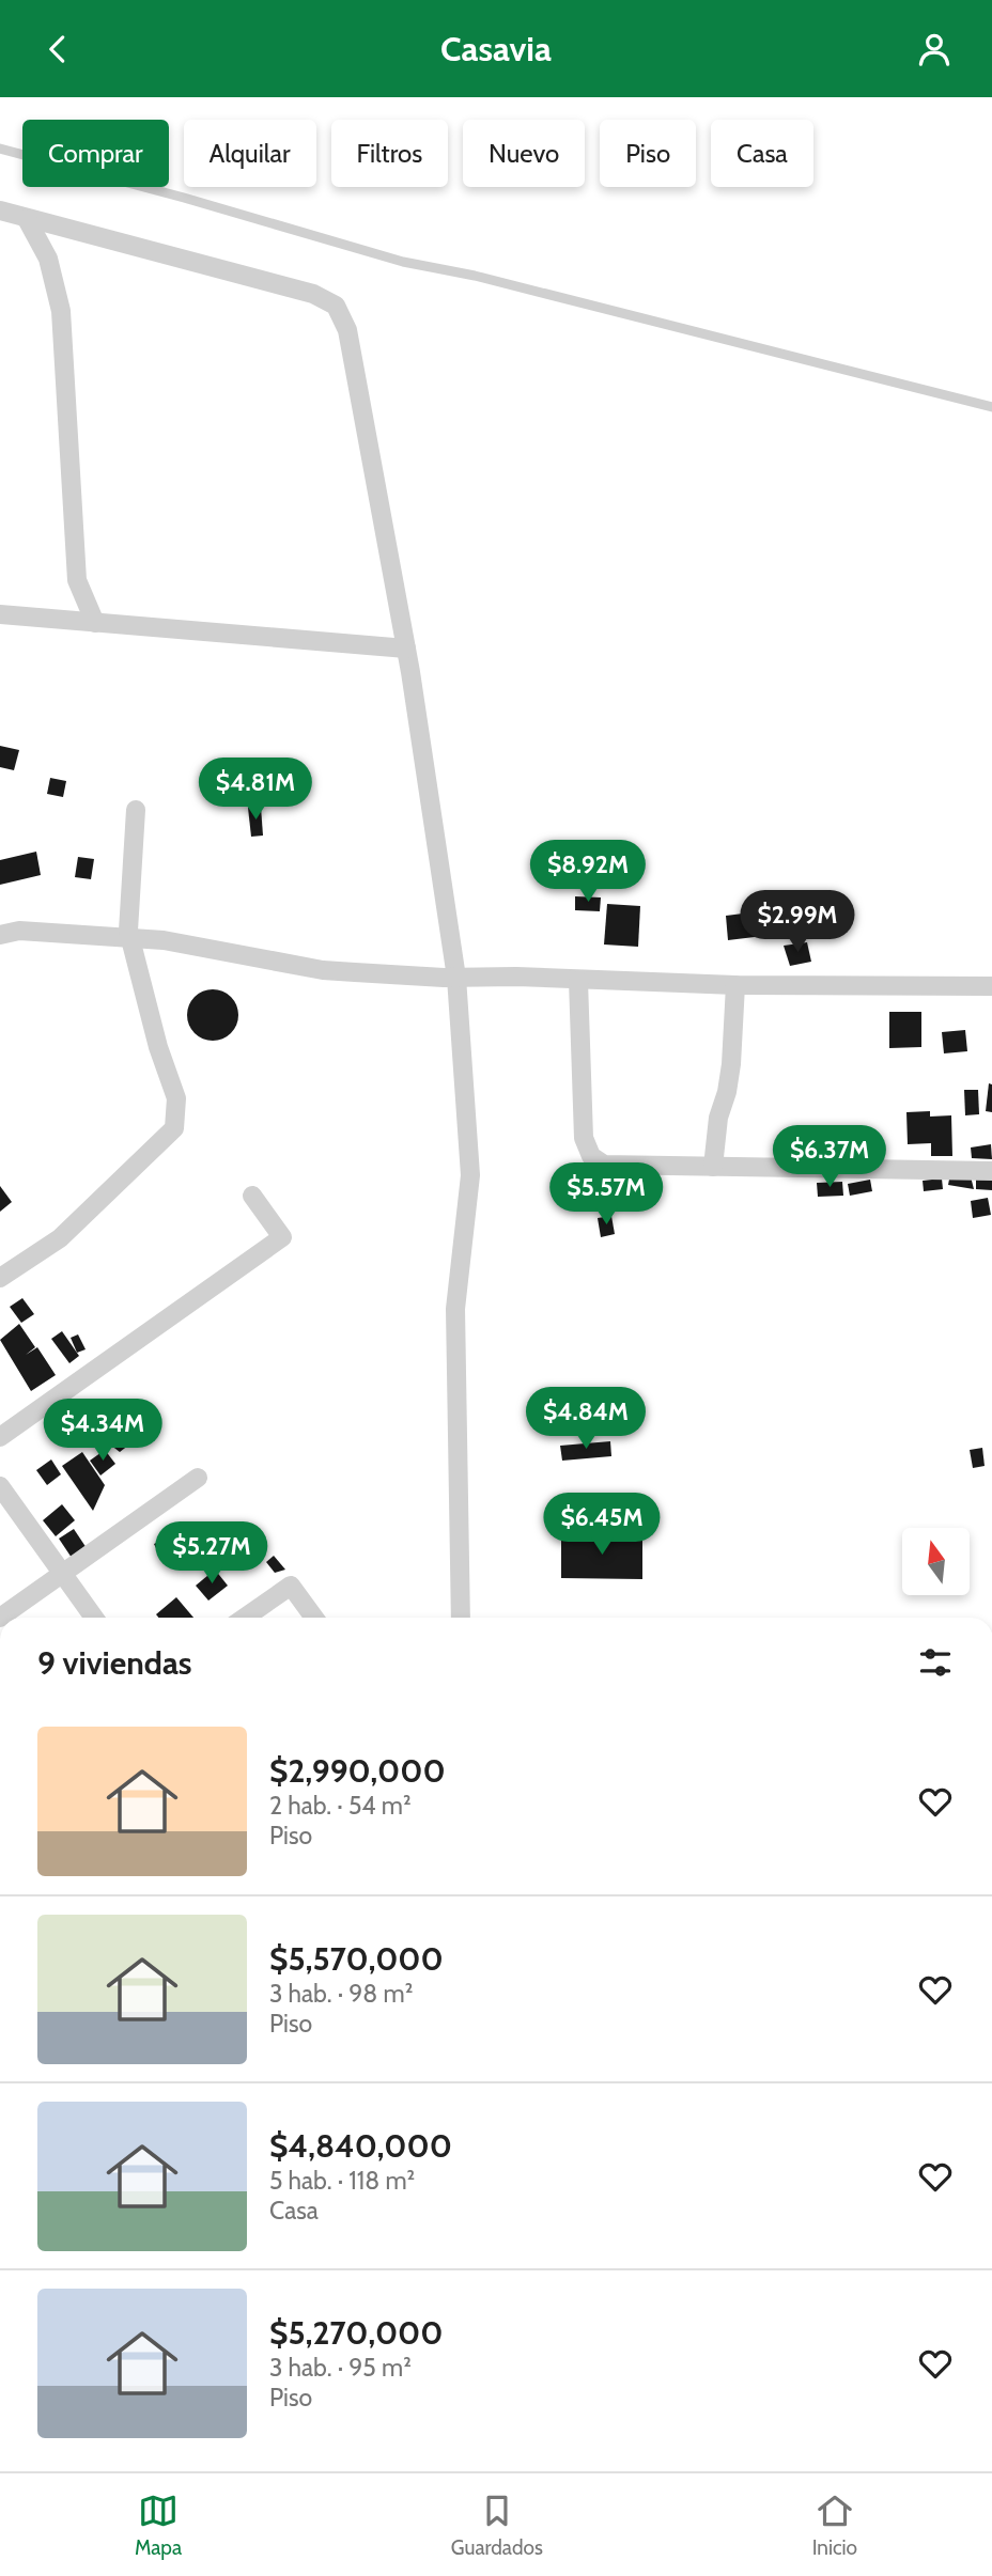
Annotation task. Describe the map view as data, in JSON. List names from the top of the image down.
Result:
{
  "north": "top",
  "page": {
    "header": "Casavia",
    "chip": [
      "Comprar",
      "Alquilar",
      "Filtros",
      "Nuevo",
      "Piso",
      "Casa"
    ],
    "price": [
      "$4.81M",
      "$8.92M",
      "$2.99M",
      "$6.37M",
      "$5.57M",
      "$4.84M",
      "$4.34M",
      "$6.45M",
      "$5.27M"
    ],
    "heading": "9 viviendas",
    "list": [
      {
        "name": "$2,990,000",
        "note": "2 hab. · 54 m² · Piso"
      },
      {
        "name": "$5,570,000",
        "note": "3 hab. · 98 m² · Piso"
      },
      {
        "name": "$4,840,000",
        "note": "5 hab. · 118 m² · Casa"
      },
      {
        "name": "$5,270,000",
        "note": "3 hab. · 95 m² · Piso"
      }
    ],
    "tabs": ["Mapa", "Guardados", "Inicio"]
  }
}
